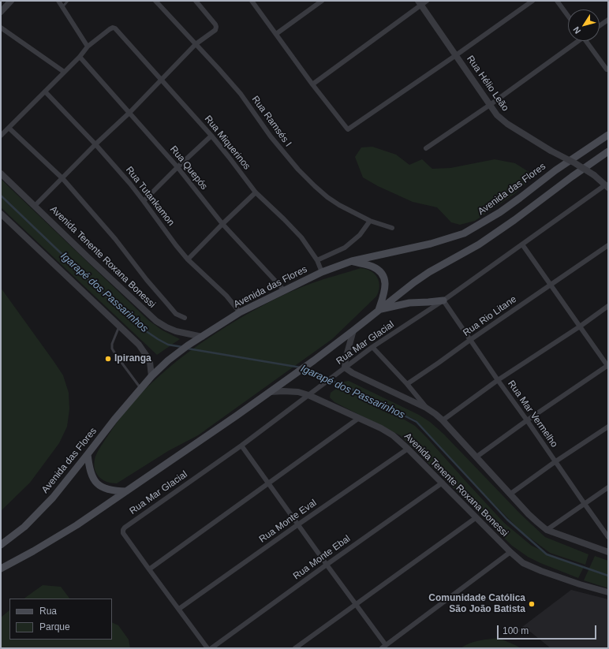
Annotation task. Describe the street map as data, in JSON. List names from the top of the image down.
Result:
{
  "streets": {
    "main road": ["Avenida das Flores"],
    "street": [
      "Rua Hélio Leão",
      "Rua Ramsés I",
      "Rua Miquerinos",
      "Rua Quepós",
      "Rua Tutankamon",
      "Avenida Tenente Roxana Bonessi",
      "Rua Rio Litane",
      "Rua Mar Glacial",
      "Rua Mar Vermelho",
      "Rua Monte Eval",
      "Rua Monte Ebal"
    ]
  },
  "crossings": [
    ["Rua Hélio Leão", "Rua Mar Glacial"],
    ["Rua Miquerinos", "Avenida das Flores"],
    ["Rua Quepós", "Avenida das Flores"],
    ["Avenida das Flores", "Rua Tutankamon"],
    ["Avenida das Flores", "Avenida Tenente Roxana Bonessi"],
    ["Avenida Tenente Roxana Bonessi", "Rua Mar Glacial"],
    ["Avenida Tenente Roxana Bonessi", "Rua Monte Eval"],
    ["Avenida Tenente Roxana Bonessi", "Rua Monte Ebal"],
    ["Rua Rio Litane", "Rua Mar Vermelho"],
    ["Rua Mar Glacial", "Rua Mar Vermelho"]
  ],
  "water": ["Igarapé dos Passarinhos"],
  "places": ["Ipiranga", "Comunidade Católica São João Batista"],
  "legend": ["Rua", "Parque"],
  "scale_bar": "100 m",
  "north": "bottom left"
}
